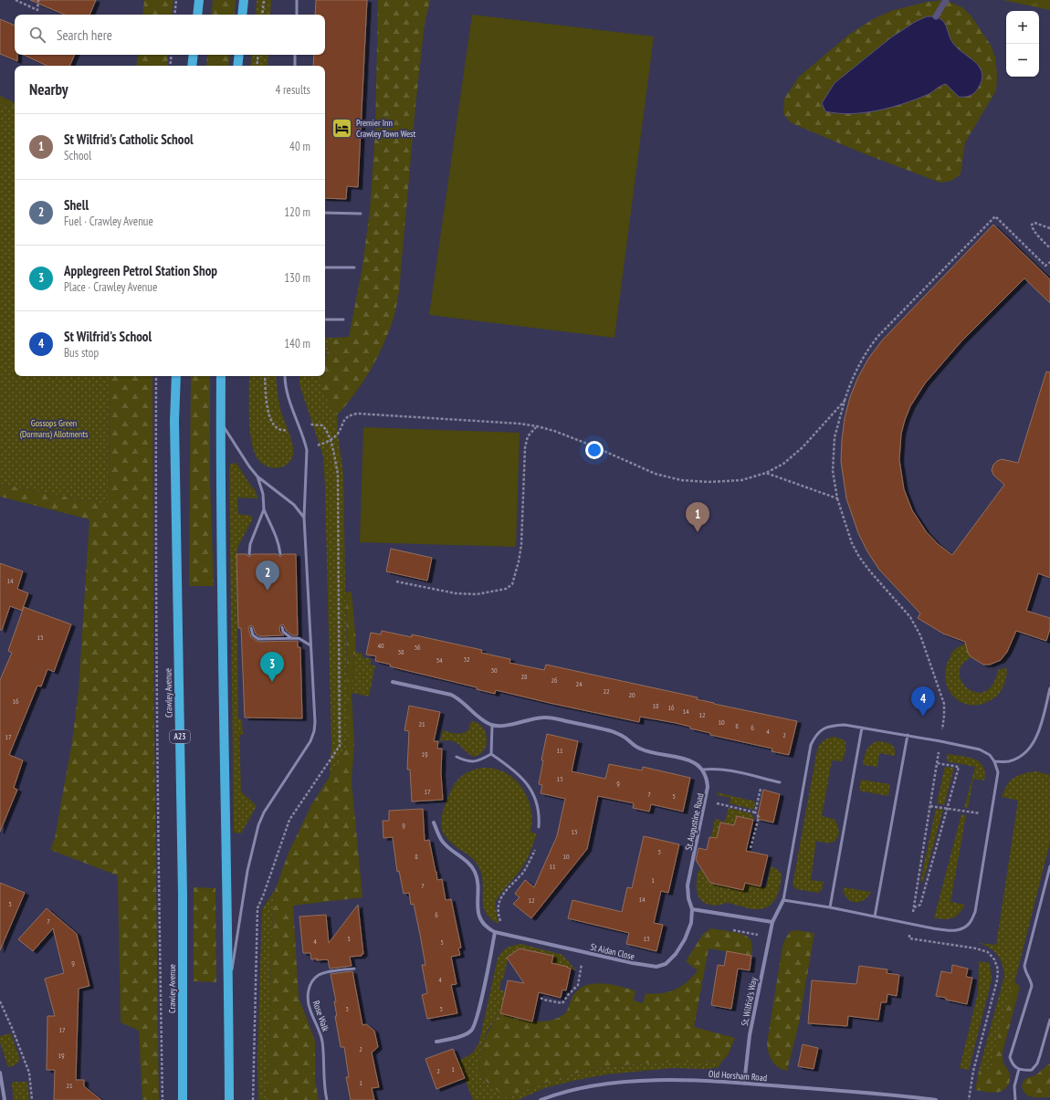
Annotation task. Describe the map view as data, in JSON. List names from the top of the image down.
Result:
{
  "streets": {
    "main road": ["Crawley Avenue", "A23"],
    "street": [
      "St. Augustine Road",
      "St Aidan Close",
      "St. Wilfrid's Way",
      "Old Horsham Road"
    ],
    "lane": ["Rose Walk"]
  },
  "crossings": [
    ["St. Augustine Road", "St Aidan Close"],
    ["St. Wilfrid's Way", "Old Horsham Road"]
  ],
  "parks": ["Gossops Green (Dormans) Allotments"],
  "places": {
    "hotel": ["Premier Inn Crawley Town West"]
  },
  "house_numbers": [
    "14",
    "15",
    "40",
    "36",
    "38",
    "32",
    "34",
    "30",
    "28",
    "26",
    "24",
    "22",
    "20",
    "16",
    "18",
    "16",
    "14",
    "12",
    "10",
    "21",
    "8",
    "6",
    "4",
    "2",
    "17",
    "11",
    "19",
    "13",
    "9",
    "17",
    "7",
    "5",
    "9",
    "15",
    "3",
    "8",
    "10",
    "11",
    "1",
    "7",
    "14",
    "12",
    "5",
    "6",
    "7",
    "5",
    "13",
    "4",
    "5",
    "9",
    "4",
    "3",
    "3",
    "17",
    "2",
    "19",
    "1",
    "2",
    "1",
    "21"
  ],
  "page": {
    "map_buttons": ["+", "−"],
    "search": "Search here",
    "heading": ["Nearby", "4 results"],
    "list": [
      {
        "mark": "1",
        "name": "St Wilfrid's Catholic School",
        "note": "School",
        "value": "40 m"
      },
      {
        "mark": "2",
        "name": "Shell",
        "note": "Fuel · Crawley Avenue",
        "value": "120 m"
      },
      {
        "mark": "3",
        "name": "Applegreen Petrol Station Shop",
        "note": "Place · Crawley Avenue",
        "value": "130 m"
      },
      {
        "mark": "4",
        "name": "St Wilfrid's School",
        "note": "Bus stop",
        "value": "140 m"
      }
    ],
    "pins": [
      "1",
      "2",
      "3",
      "4"
    ]
  }
}
